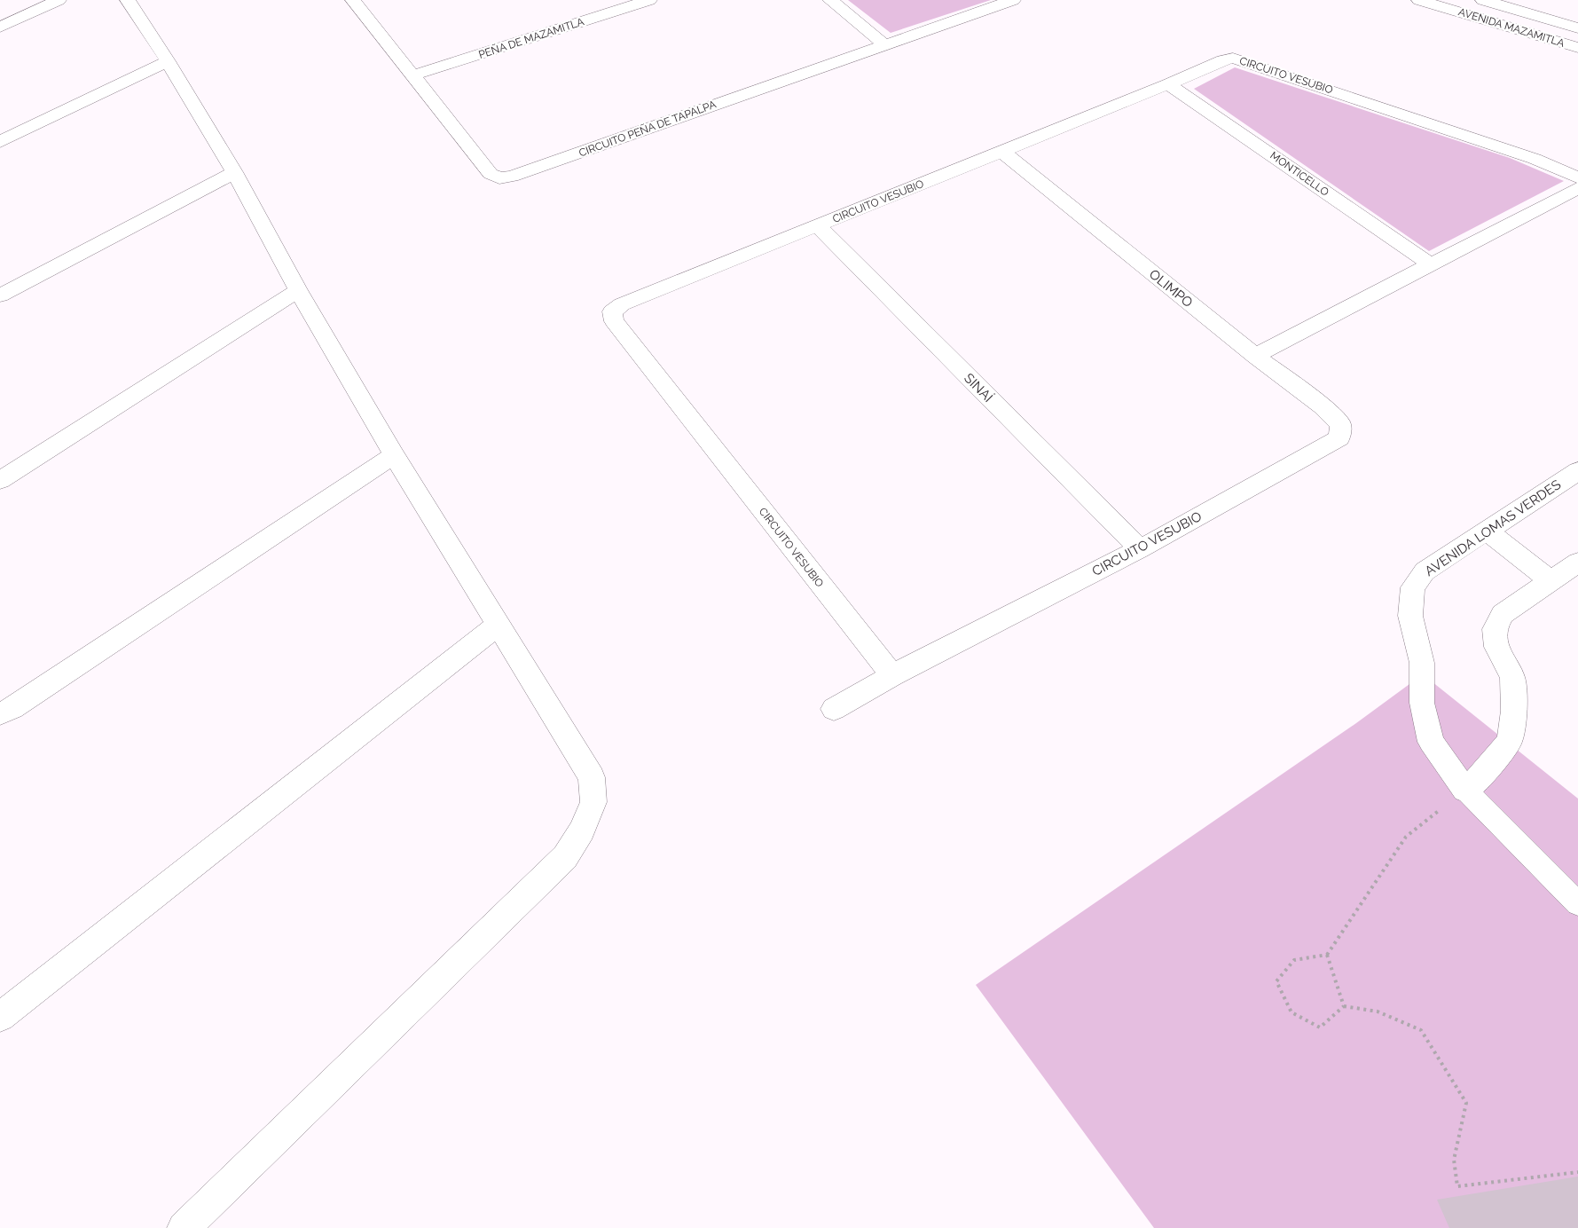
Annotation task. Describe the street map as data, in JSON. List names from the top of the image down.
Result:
{
  "streets": {
    "street": [
      "AVENIDA MAZAMITLA",
      "PEÑA DE MAZAMITLA",
      "CIRCUITO VESUBIO",
      "CIRCUITO PEÑA DE TAPALPA",
      "MONTICELLO",
      "OLIMPO",
      "SINAÍ",
      "AVENIDA LOMAS VERDES"
    ]
  },
  "crossings": [
    ["PEÑA DE MAZAMITLA", "CIRCUITO PEÑA DE TAPALPA"],
    ["CIRCUITO VESUBIO", "MONTICELLO"],
    ["CIRCUITO VESUBIO", "OLIMPO"],
    ["CIRCUITO VESUBIO", "SINAÍ"]
  ]
}
